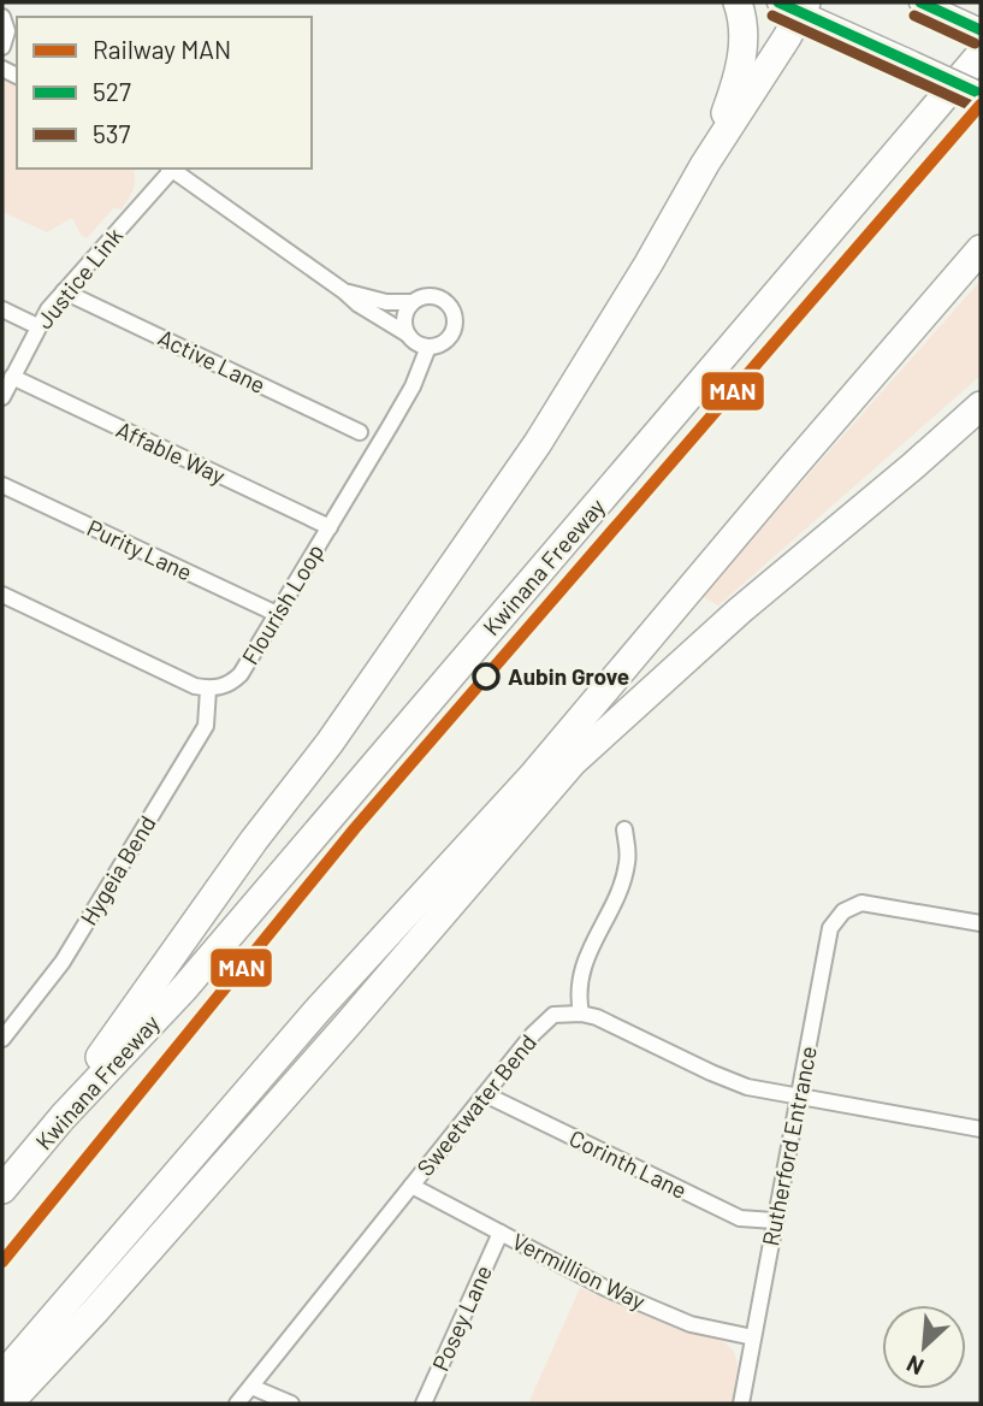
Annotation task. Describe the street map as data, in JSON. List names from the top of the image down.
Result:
{
  "streets": {
    "highway": ["Kwinana Freeway"],
    "street": [
      "Justice Link",
      "Active Lane",
      "Affable Way",
      "Purity Lane",
      "Flourish Loop",
      "Hygeia Bend",
      "Sweetwater Bend",
      "Rutherford Entrance",
      "Corinth Lane",
      "Vermillion Way",
      "Posey Lane"
    ]
  },
  "crossings": [
    ["Justice Link", "Active Lane"],
    ["Justice Link", "Affable Way"],
    ["Affable Way", "Flourish Loop"],
    ["Purity Lane", "Flourish Loop"],
    ["Flourish Loop", "Hygeia Bend"],
    ["Sweetwater Bend", "Corinth Lane"],
    ["Sweetwater Bend", "Vermillion Way"],
    ["Rutherford Entrance", "Corinth Lane"],
    ["Rutherford Entrance", "Vermillion Way"],
    ["Vermillion Way", "Posey Lane"]
  ],
  "places": ["Aubin Grove"],
  "lines": ["transit line 527", "transit line 537", "rail line MAN"],
  "legend": ["Railway MAN", "527", "537"],
  "north": "bottom left"
}
